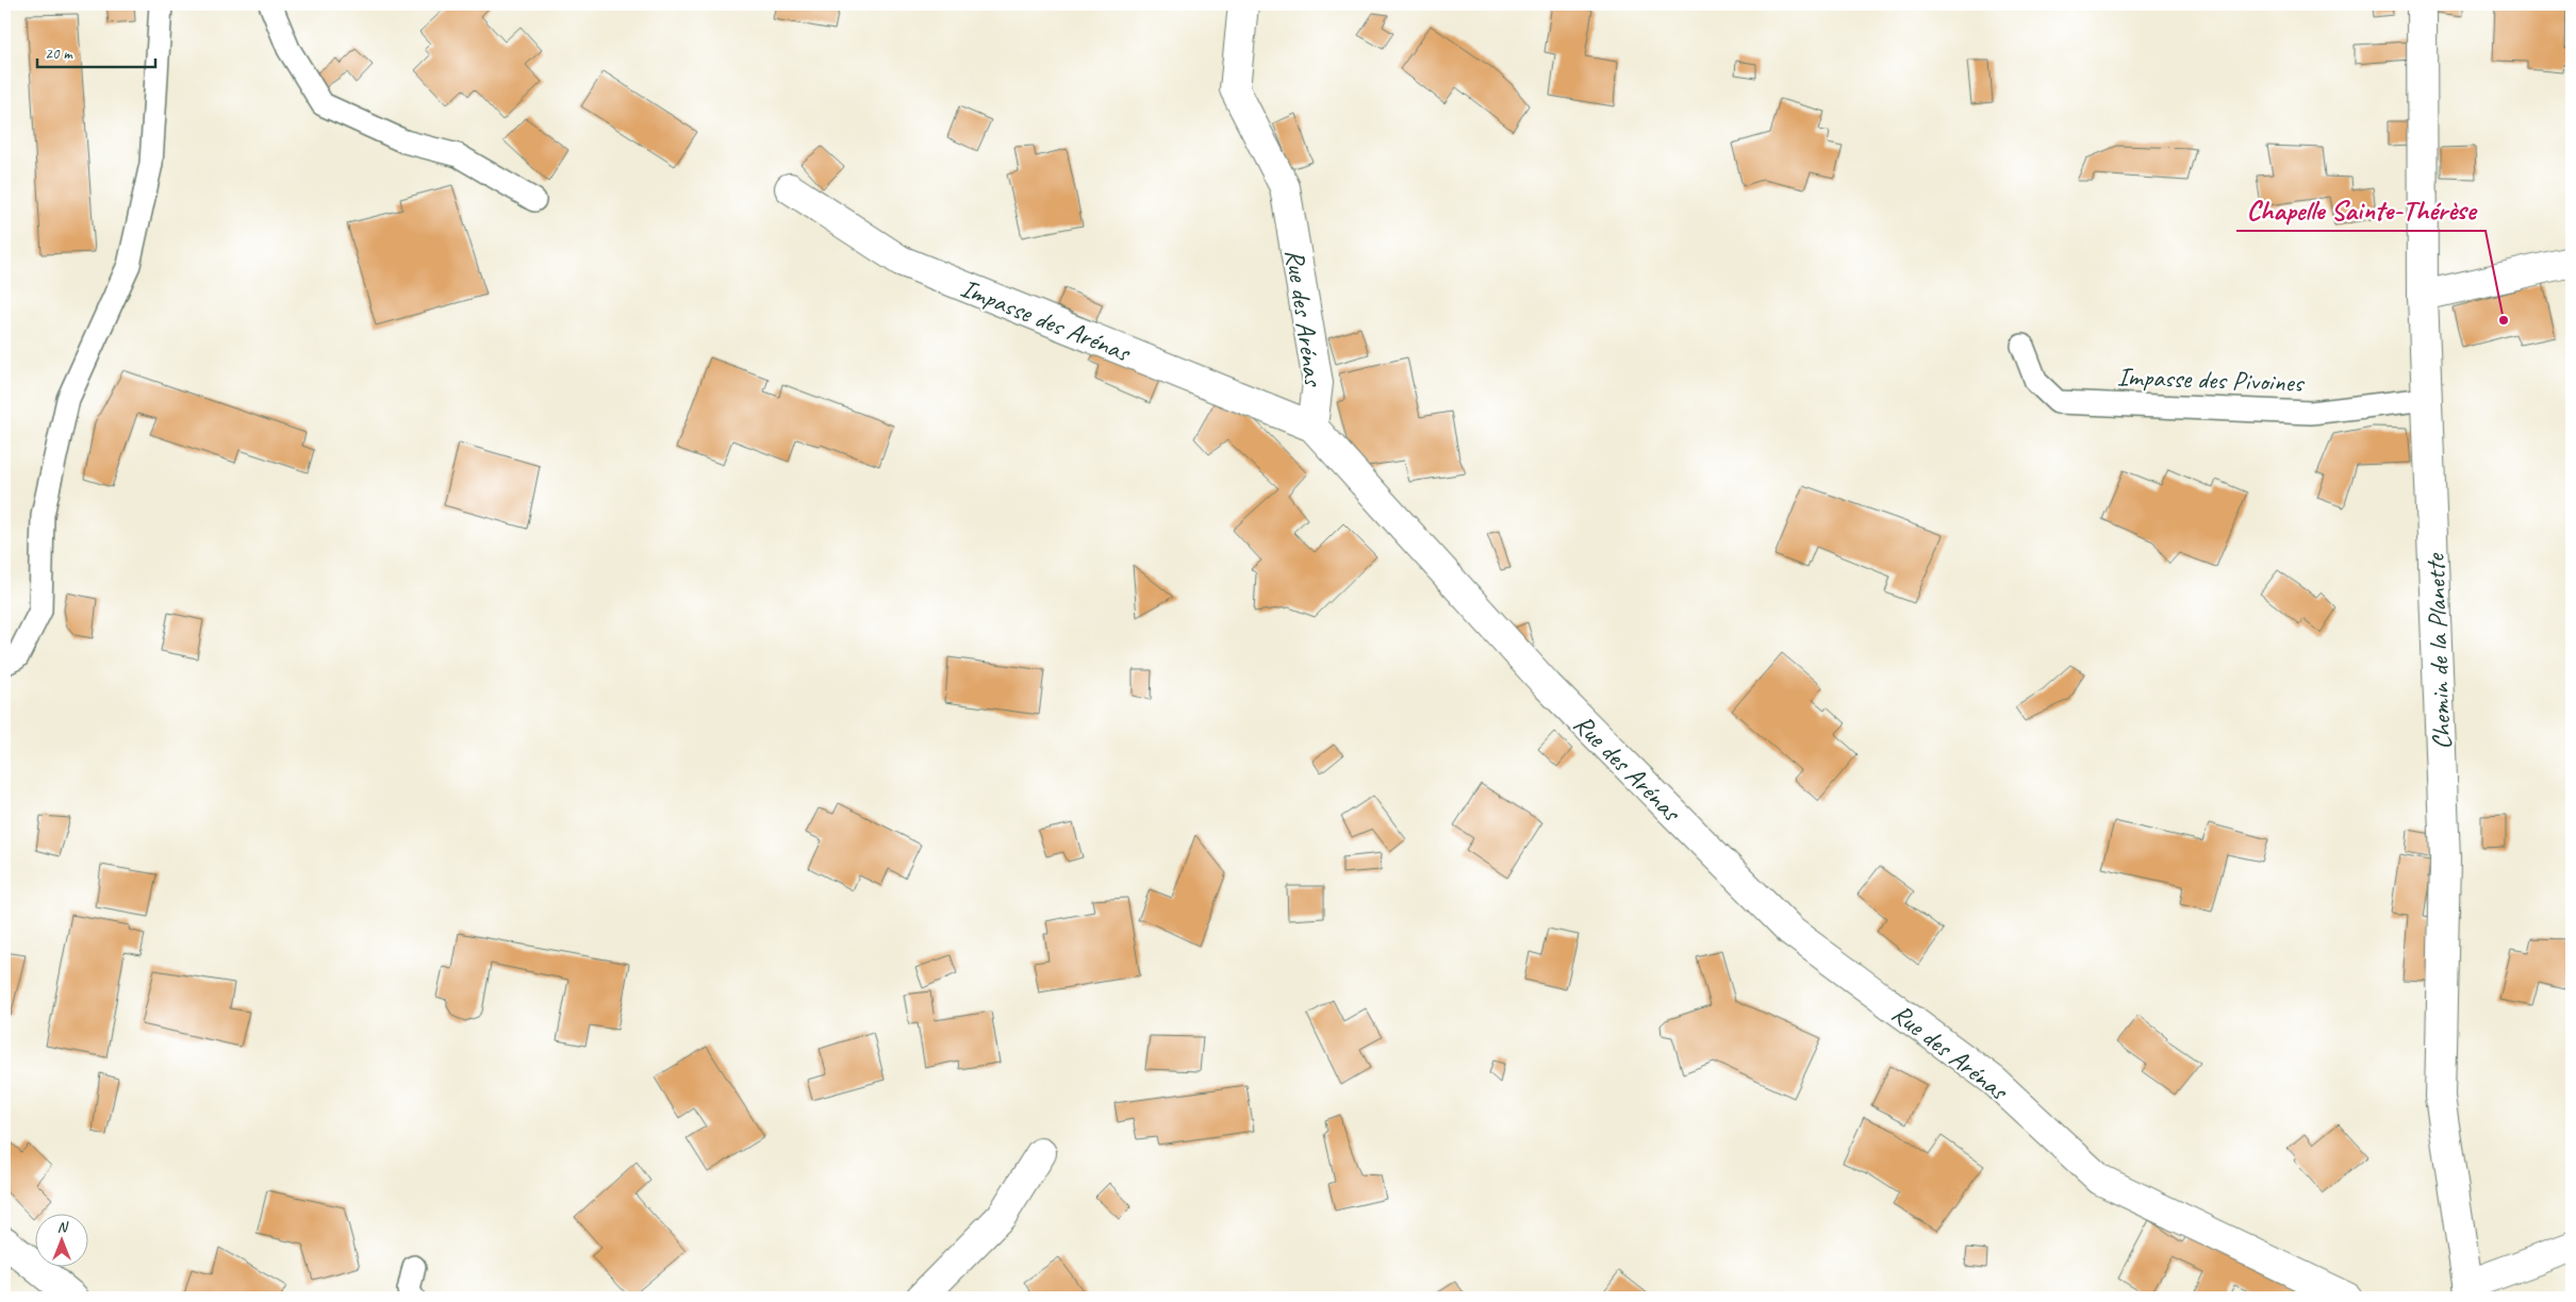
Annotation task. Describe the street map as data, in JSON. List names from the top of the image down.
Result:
{
  "streets": {
    "street": ["Rue des Arénas", "Impasse des Arénas", "Chemin de la Planette"],
    "lane": ["Impasse des Pivoines"]
  },
  "crossings": [
    ["Rue des Arénas", "Impasse des Arénas"],
    ["Impasse des Pivoines", "Chemin de la Planette"]
  ],
  "places": ["Chapelle Sainte-Thérèse"],
  "scale_bar": "20 m",
  "north": "top"
}
